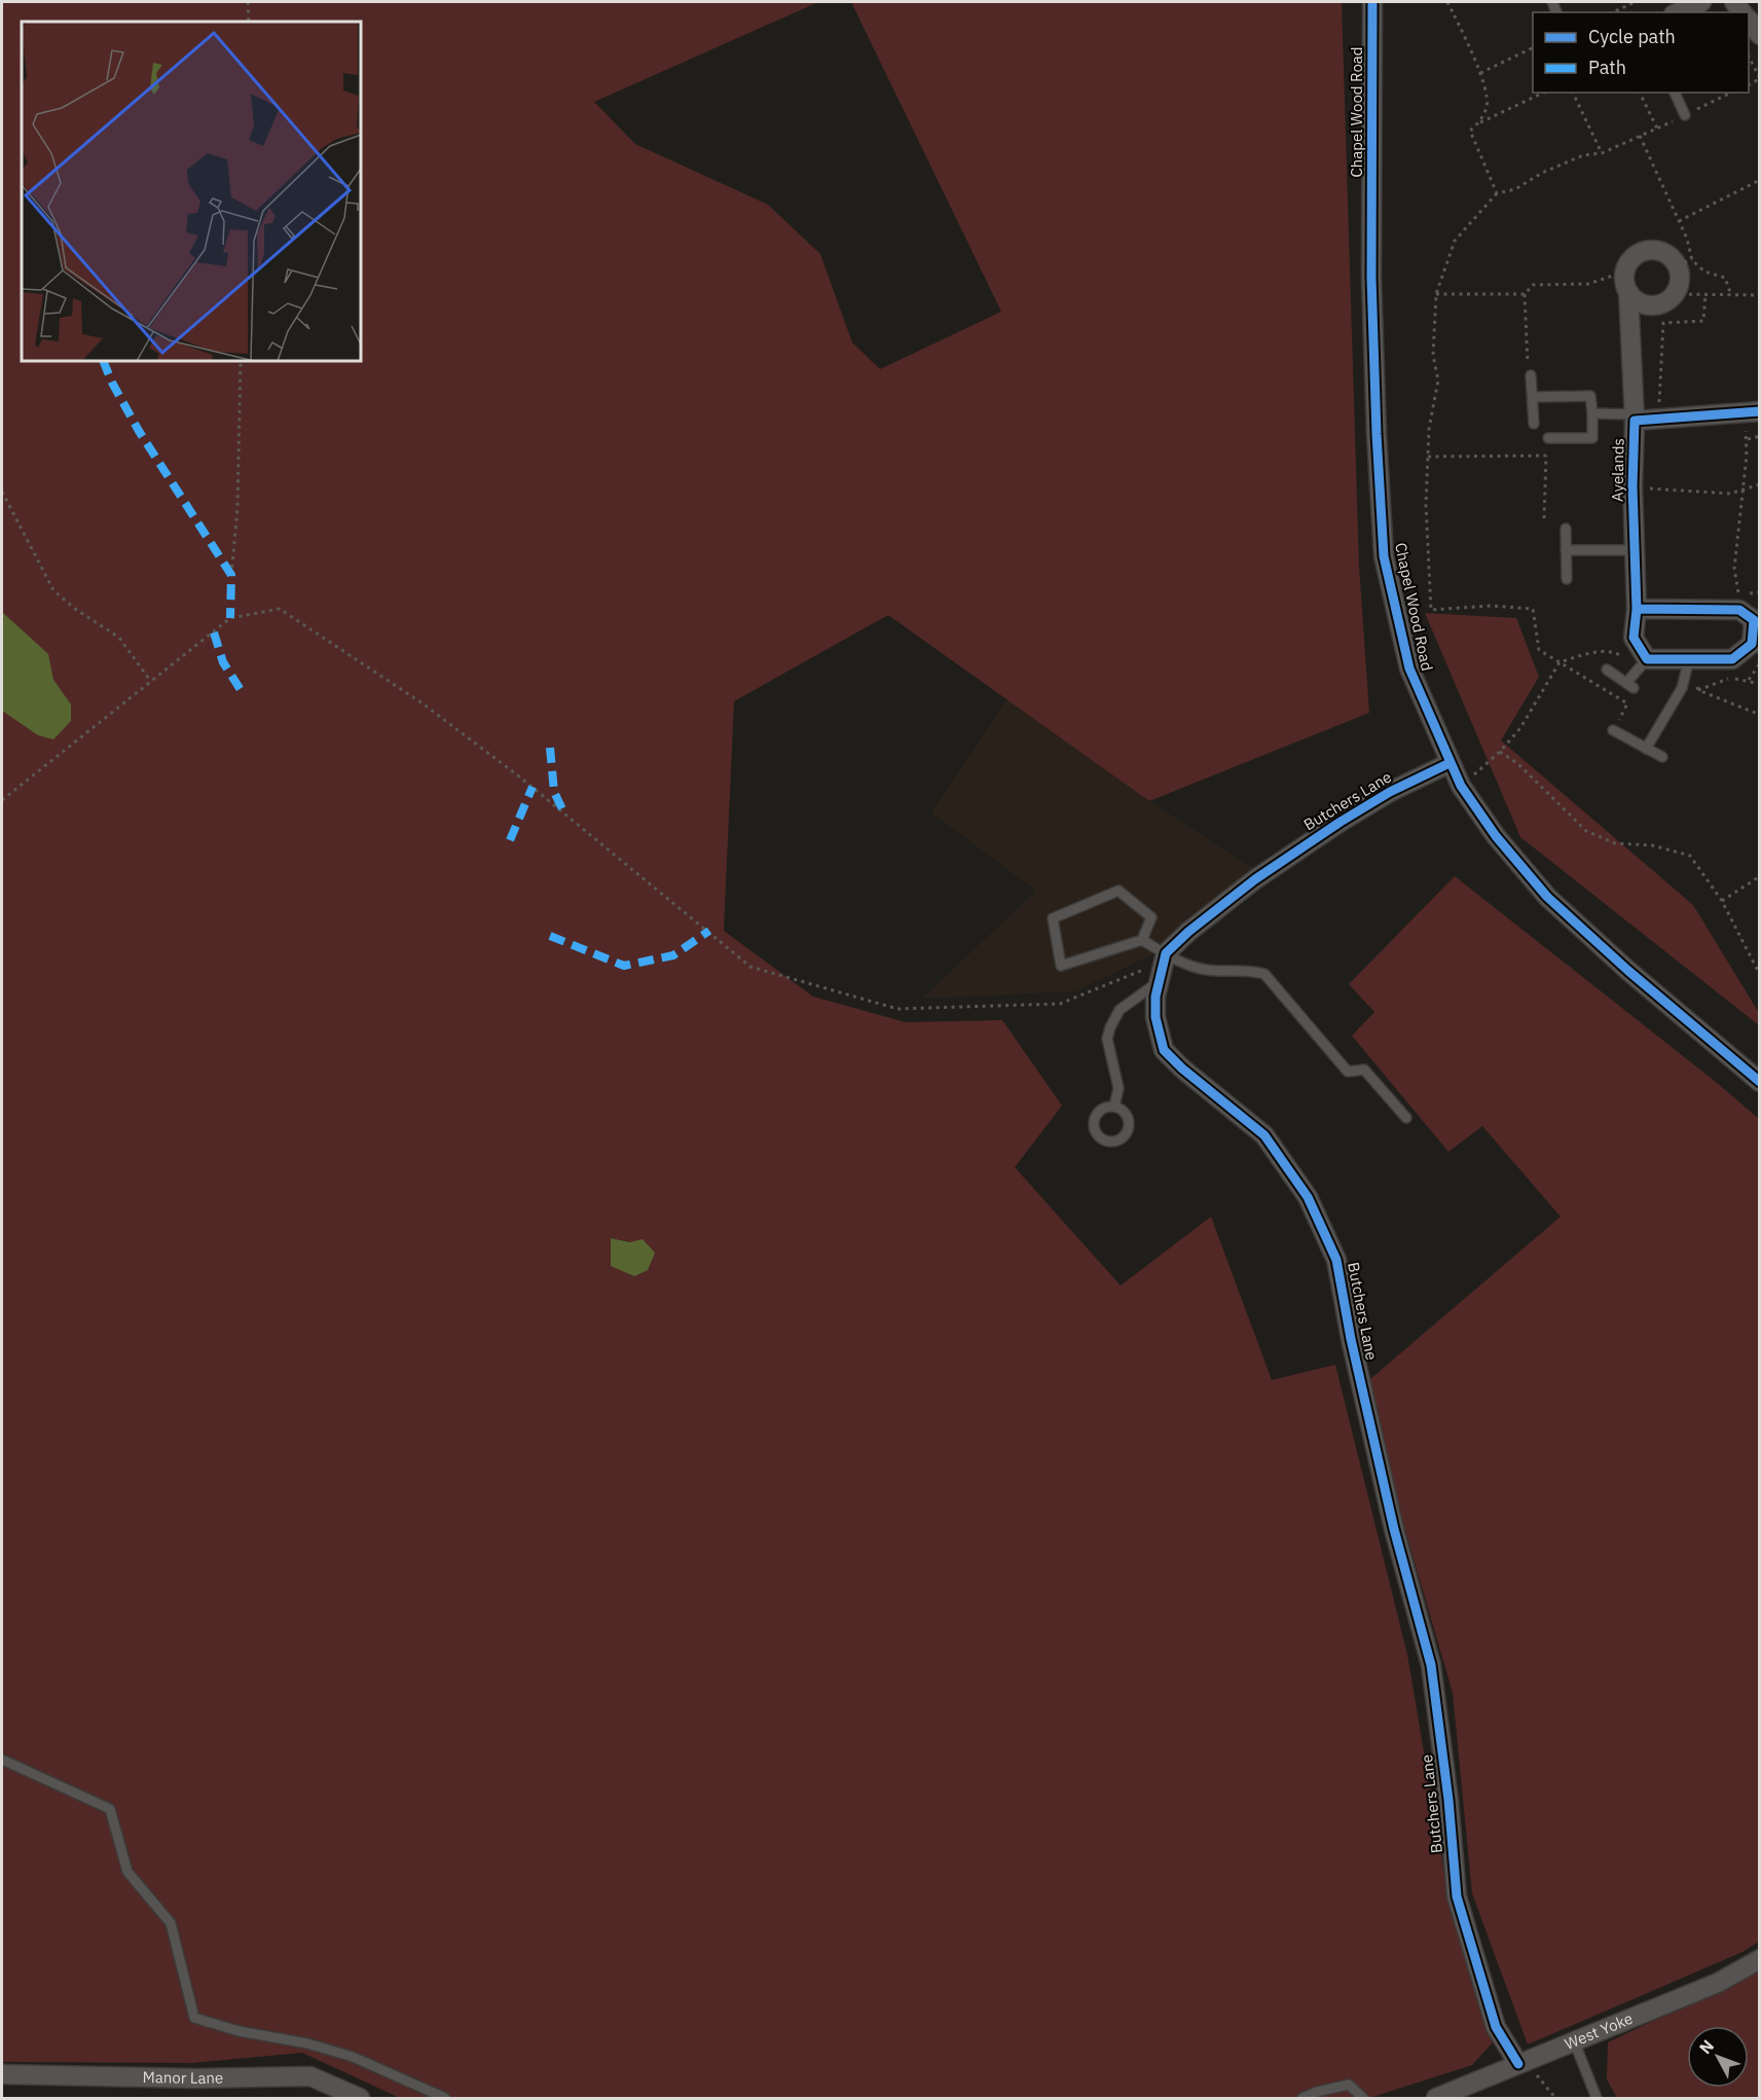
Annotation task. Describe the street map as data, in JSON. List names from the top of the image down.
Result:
{
  "streets": {
    "street": [
      "Chapel Wood Road",
      "Ayelands",
      "Butchers Lane",
      "West Yoke",
      "Manor Lane"
    ]
  },
  "crossings": [
    ["Chapel Wood Road", "Butchers Lane"],
    ["Butchers Lane", "West Yoke"]
  ],
  "legend": ["Cycle path", "Path"],
  "north": "top left"
}
